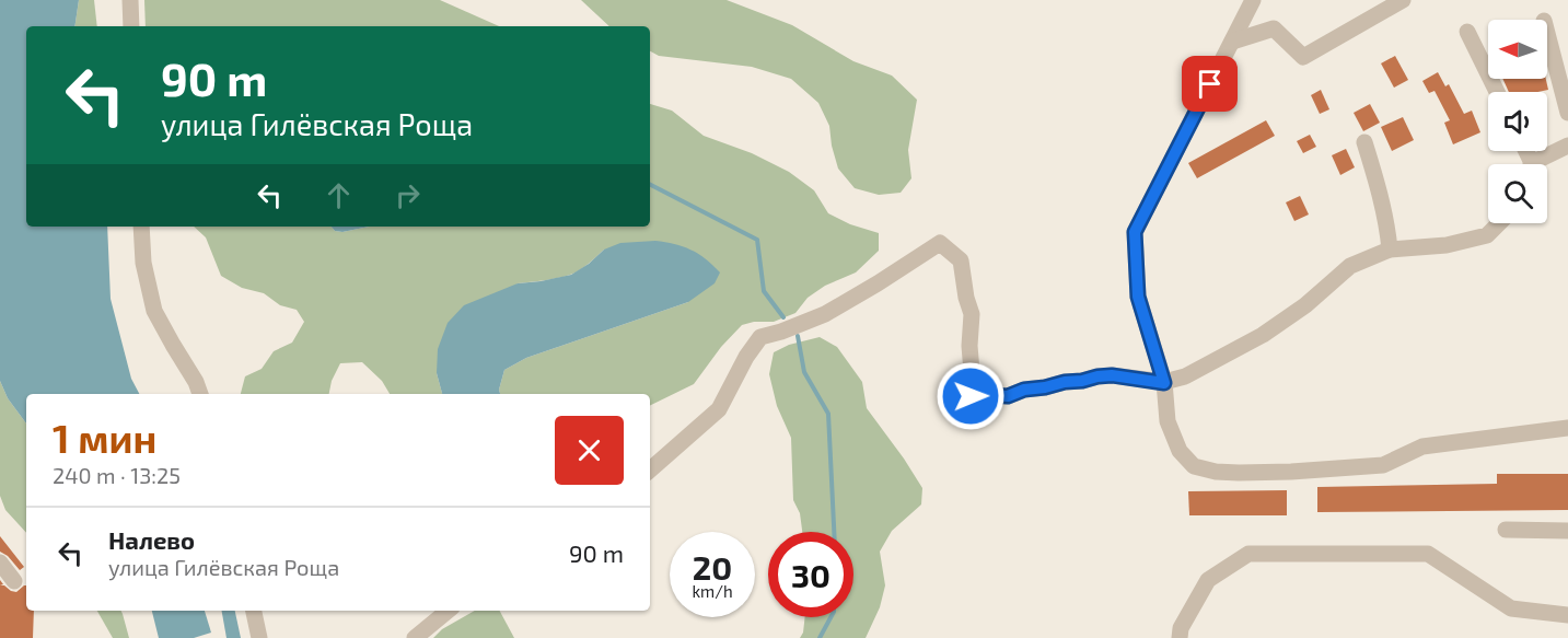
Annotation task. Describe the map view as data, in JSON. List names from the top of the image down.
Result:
{
  "north": "left",
  "page": {
    "turn": ["90 m", "улица Гилёвская Роща"],
    "heading": ["1 мин", "240 m · 13:25"],
    "list": [
      {
        "name": "Налево",
        "note": "улица Гилёвская Роща",
        "value": "90 m"
      }
    ],
    "speed": "20 km/h",
    "limit": "30"
  }
}
